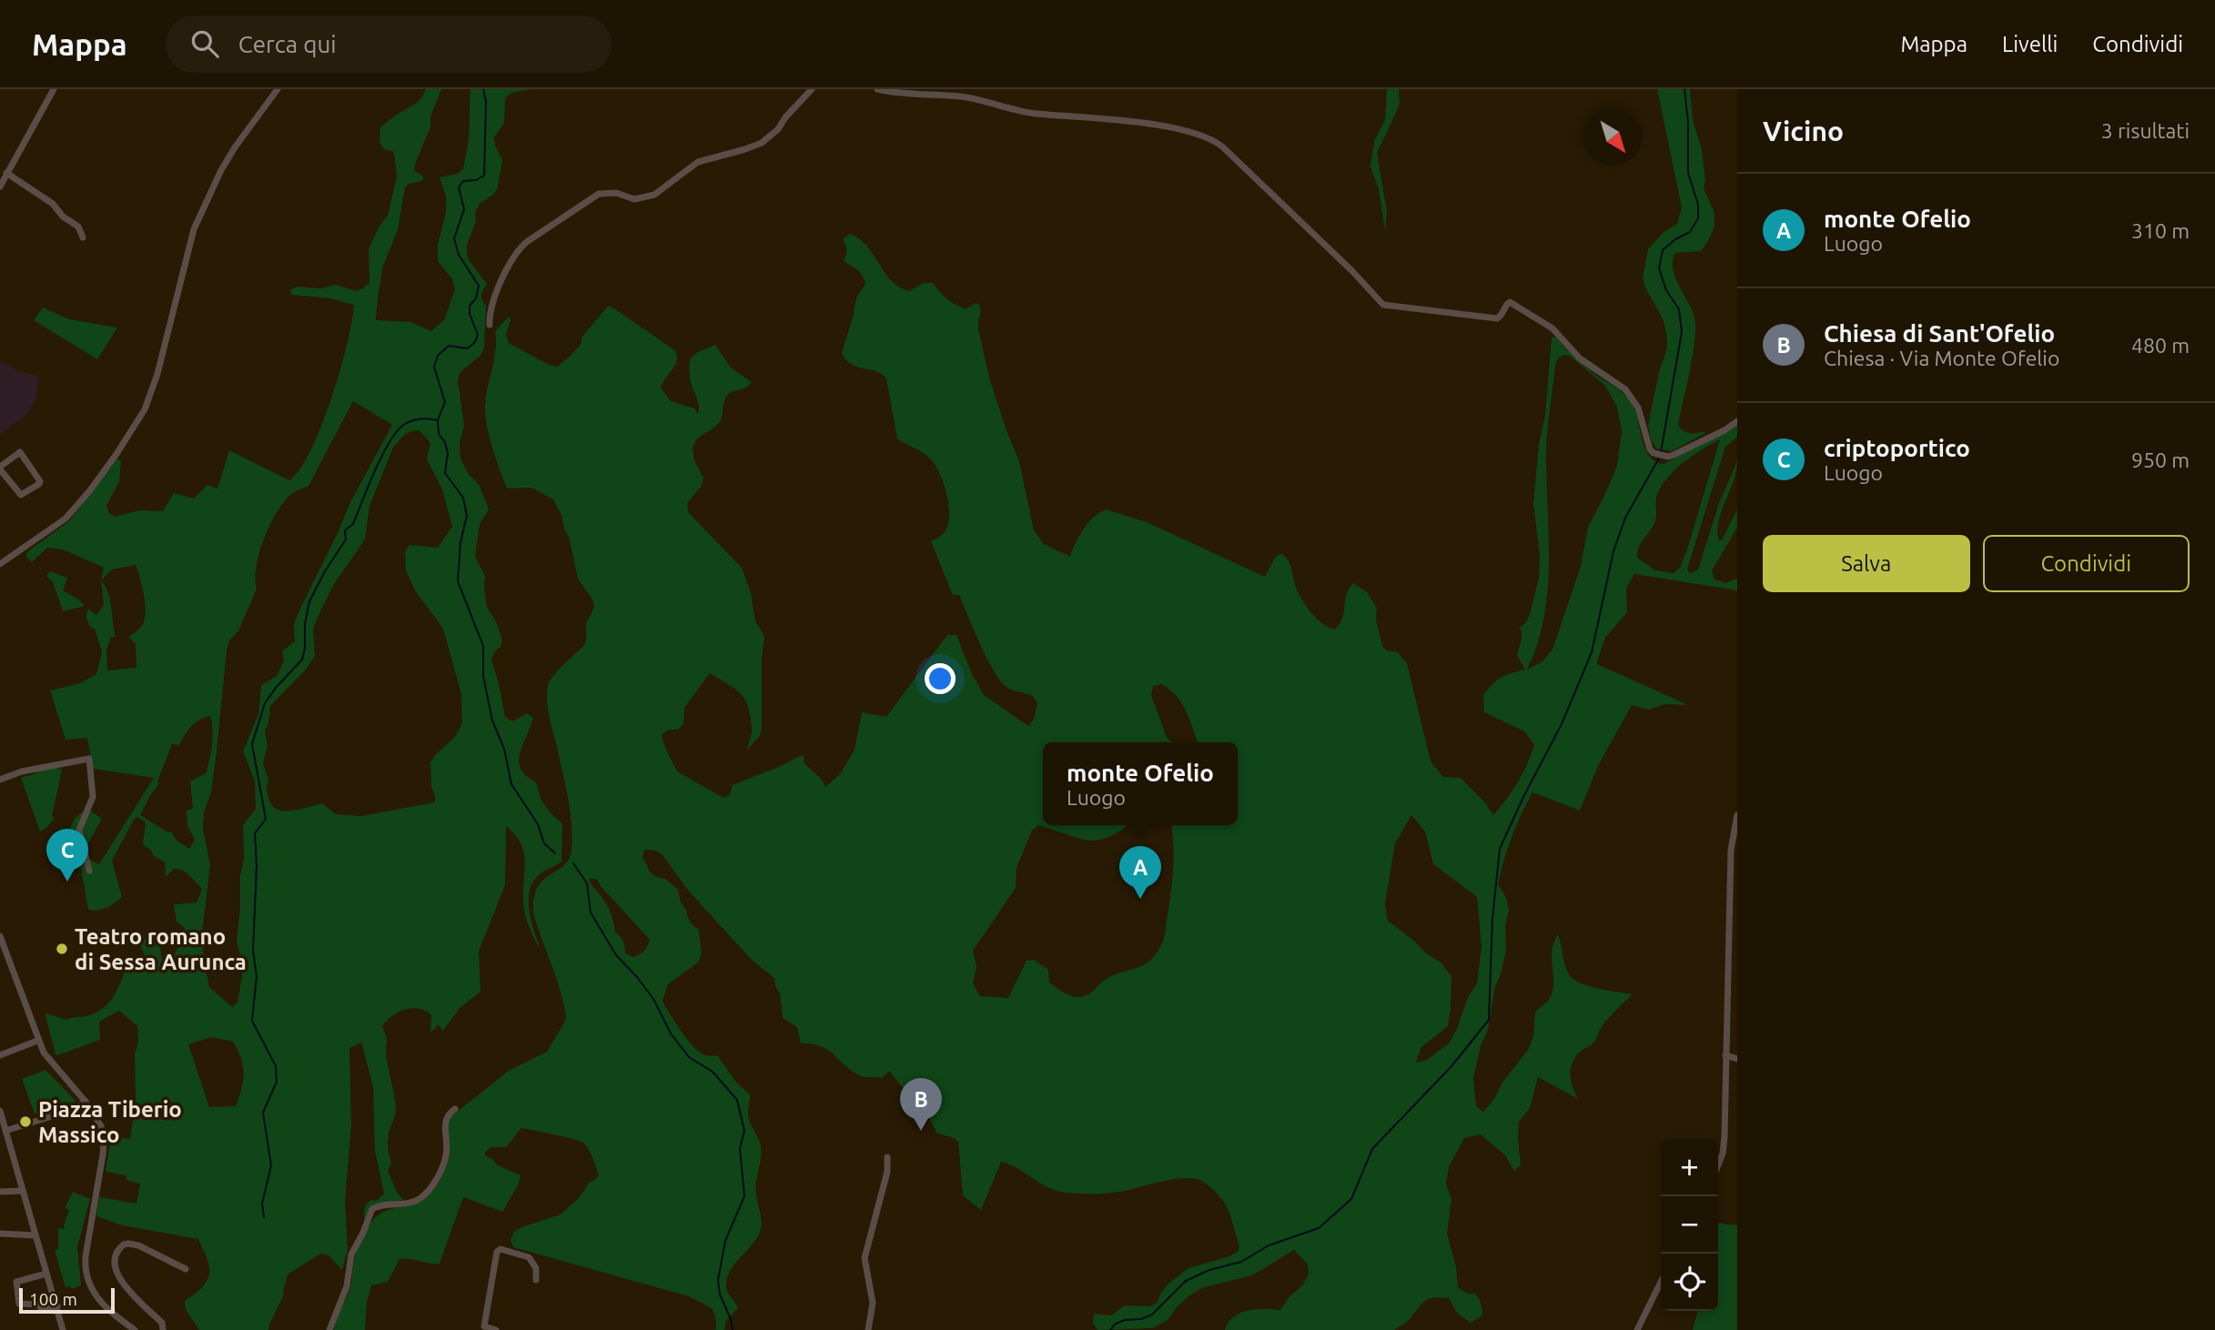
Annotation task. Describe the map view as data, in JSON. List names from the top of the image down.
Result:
{
  "places": ["Teatro romano di Sessa Aurunca", "Piazza Tiberio Massico"],
  "scale_bar": "100 m",
  "north": "bottom right",
  "page": {
    "header": "Mappa",
    "search": "Cerca qui",
    "nav": ["Mappa", "Livelli", "Condividi"],
    "heading": ["Vicino", "3 risultati"],
    "list": [
      {
        "mark": "A",
        "name": "monte Ofelio",
        "note": "Luogo",
        "value": "310 m"
      },
      {
        "mark": "B",
        "name": "Chiesa di Sant'Ofelio",
        "note": "Chiesa · Via Monte Ofelio",
        "value": "480 m"
      },
      {
        "mark": "C",
        "name": "criptoportico",
        "note": "Luogo",
        "value": "950 m"
      }
    ],
    "buttons": ["Salva", "Condividi"],
    "popup": ["monte Ofelio", "Luogo"],
    "pins": ["C", "A", "B"],
    "map_buttons": ["+", "−"],
    "scale": "100 m"
  }
}
